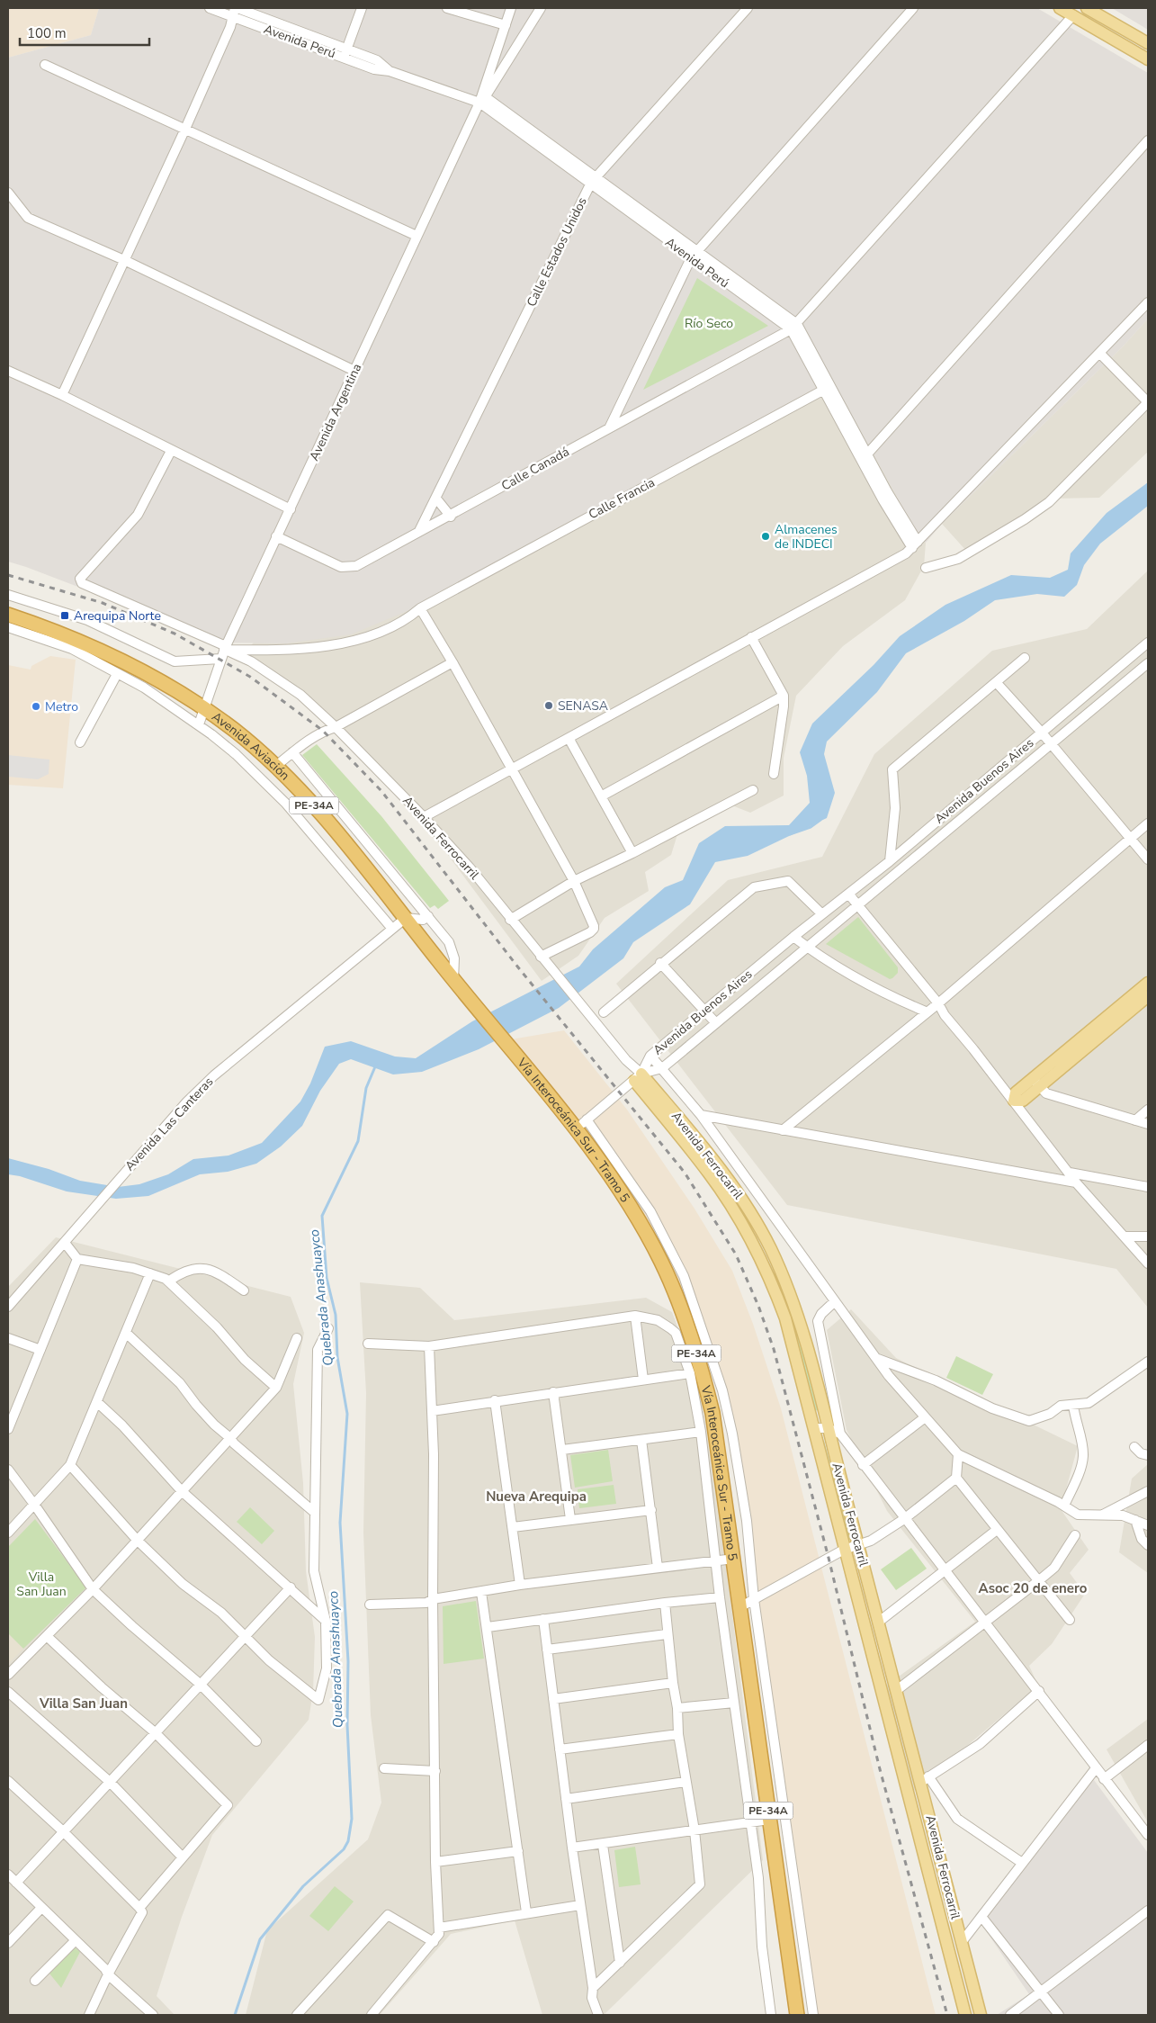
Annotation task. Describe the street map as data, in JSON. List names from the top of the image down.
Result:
{
  "streets": {
    "highway": ["Avenida Aviación", "PE-34A", "Vía Interoceánica Sur - Tramo 5"],
    "main road": ["Avenida Ferrocarril"],
    "street": [
      "Avenida Perú",
      "Calle Estados Unidos",
      "Avenida Argentina",
      "Calle Canadá",
      "Calle Francia",
      "Avenida Buenos Aires",
      "Avenida Las Canteras"
    ]
  },
  "crossings": [
    ["Avenida Perú", "Calle Estados Unidos"],
    ["Avenida Perú", "Avenida Argentina"],
    ["Avenida Perú", "Calle Canadá"],
    ["Avenida Perú", "Calle Francia"],
    ["Calle Estados Unidos", "Calle Canadá"],
    ["Avenida Argentina", "Calle Canadá"],
    ["Avenida Argentina", "Calle Francia"],
    ["Avenida Argentina", "Avenida Aviación"],
    ["Avenida Argentina", "Avenida Ferrocarril"],
    ["Calle Francia", "Avenida Ferrocarril"],
    ["Avenida Aviación", "Avenida Las Canteras"],
    ["Avenida Aviación", "Vía Interoceánica Sur - Tramo 5"],
    ["Avenida Buenos Aires", "Avenida Ferrocarril"]
  ],
  "districts": ["Nueva Arequipa", "Asoc 20 de enero", "Villa San Juan"],
  "water": ["Quebrada Anashuayco"],
  "parks": ["Río Seco", "Villa San Juan"],
  "places": {
    "other": ["Almacenes de INDECI", "SENASA", "Metro"],
    "transit": ["Arequipa Norte"]
  },
  "scale_bar": "100 m"
}
